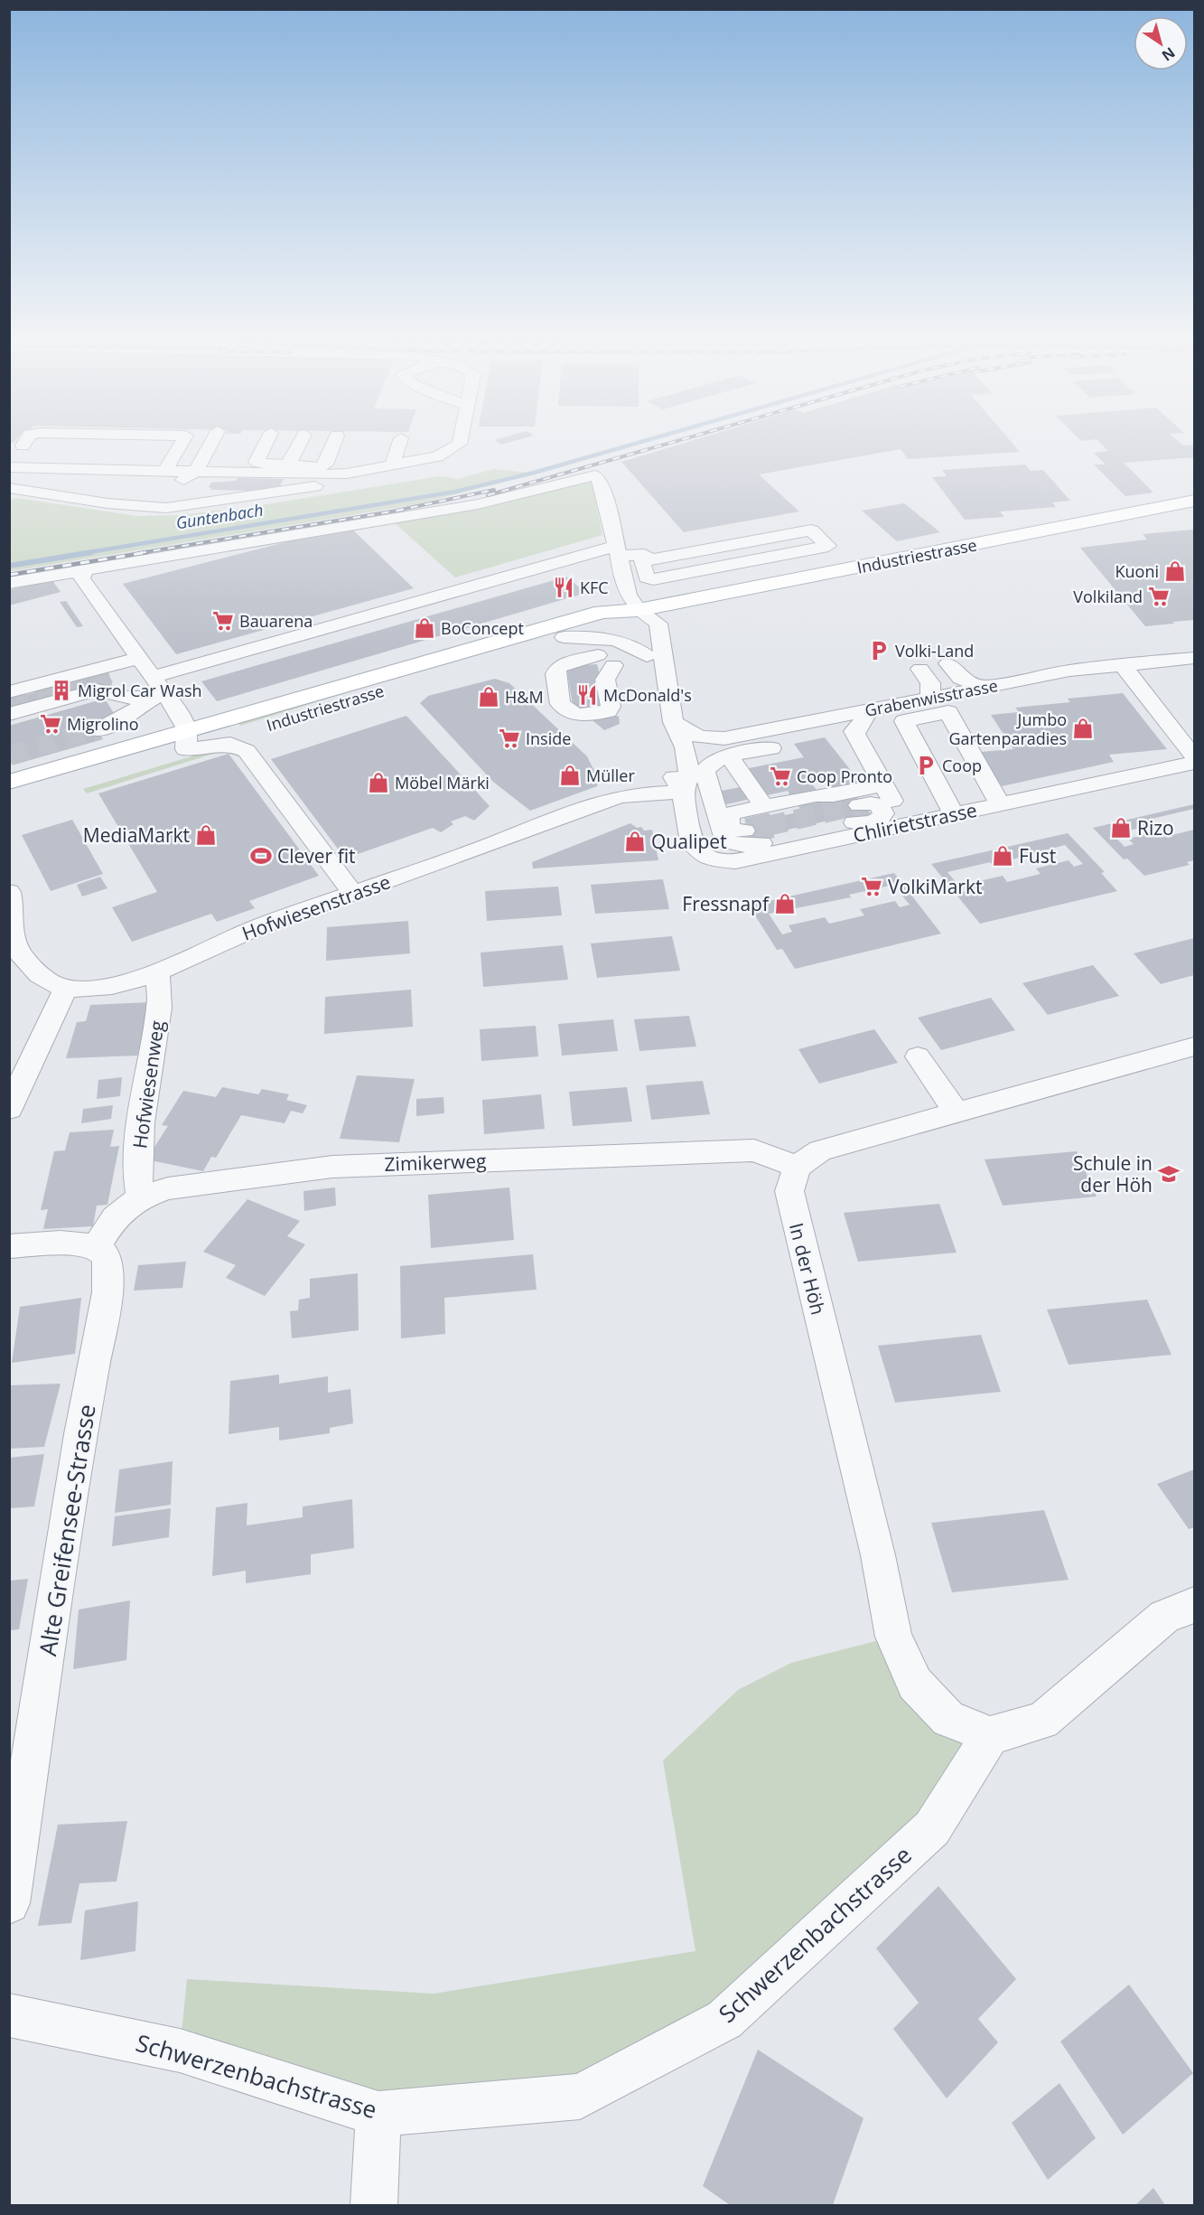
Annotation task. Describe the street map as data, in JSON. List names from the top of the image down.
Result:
{
  "streets": {
    "main road": ["Industriestrasse"],
    "street": [
      "Grabenwisstrasse",
      "Chlirietstrasse",
      "Hofwiesenstrasse",
      "Hofwiesenweg",
      "Zimikerweg",
      "In der Höh",
      "Alte Greifensee-Strasse",
      "Schwerzenbachstrasse"
    ]
  },
  "crossings": [
    ["Industriestrasse", "Chlirietstrasse"],
    ["Grabenwisstrasse", "Chlirietstrasse"],
    ["Chlirietstrasse", "Hofwiesenstrasse"],
    ["Hofwiesenstrasse", "Hofwiesenweg"],
    ["Hofwiesenweg", "Zimikerweg"],
    ["Zimikerweg", "In der Höh"],
    ["Zimikerweg", "Alte Greifensee-Strasse"],
    ["In der Höh", "Schwerzenbachstrasse"]
  ],
  "water": ["Guntenbach"],
  "places": {
    "shop": [
      "Kuoni",
      "BoConcept",
      "H&M",
      "Jumbo Gartenparadies",
      "Müller",
      "Möbel Märki",
      "Rizo",
      "MediaMarkt",
      "Qualipet",
      "Fust",
      "Fressnapf"
    ],
    "restaurant": ["KFC", "McDonald's"],
    "supermarket": [
      "Volkiland",
      "Bauarena",
      "Migrolino",
      "Inside",
      "Coop Pronto",
      "VolkiMarkt"
    ],
    "parking": ["Volki-Land", "Coop"],
    "building": ["Migrol Car Wash"],
    "sports": ["Clever fit"],
    "school or university": ["Schule in der Höh"]
  },
  "north": "bottom right"
}
